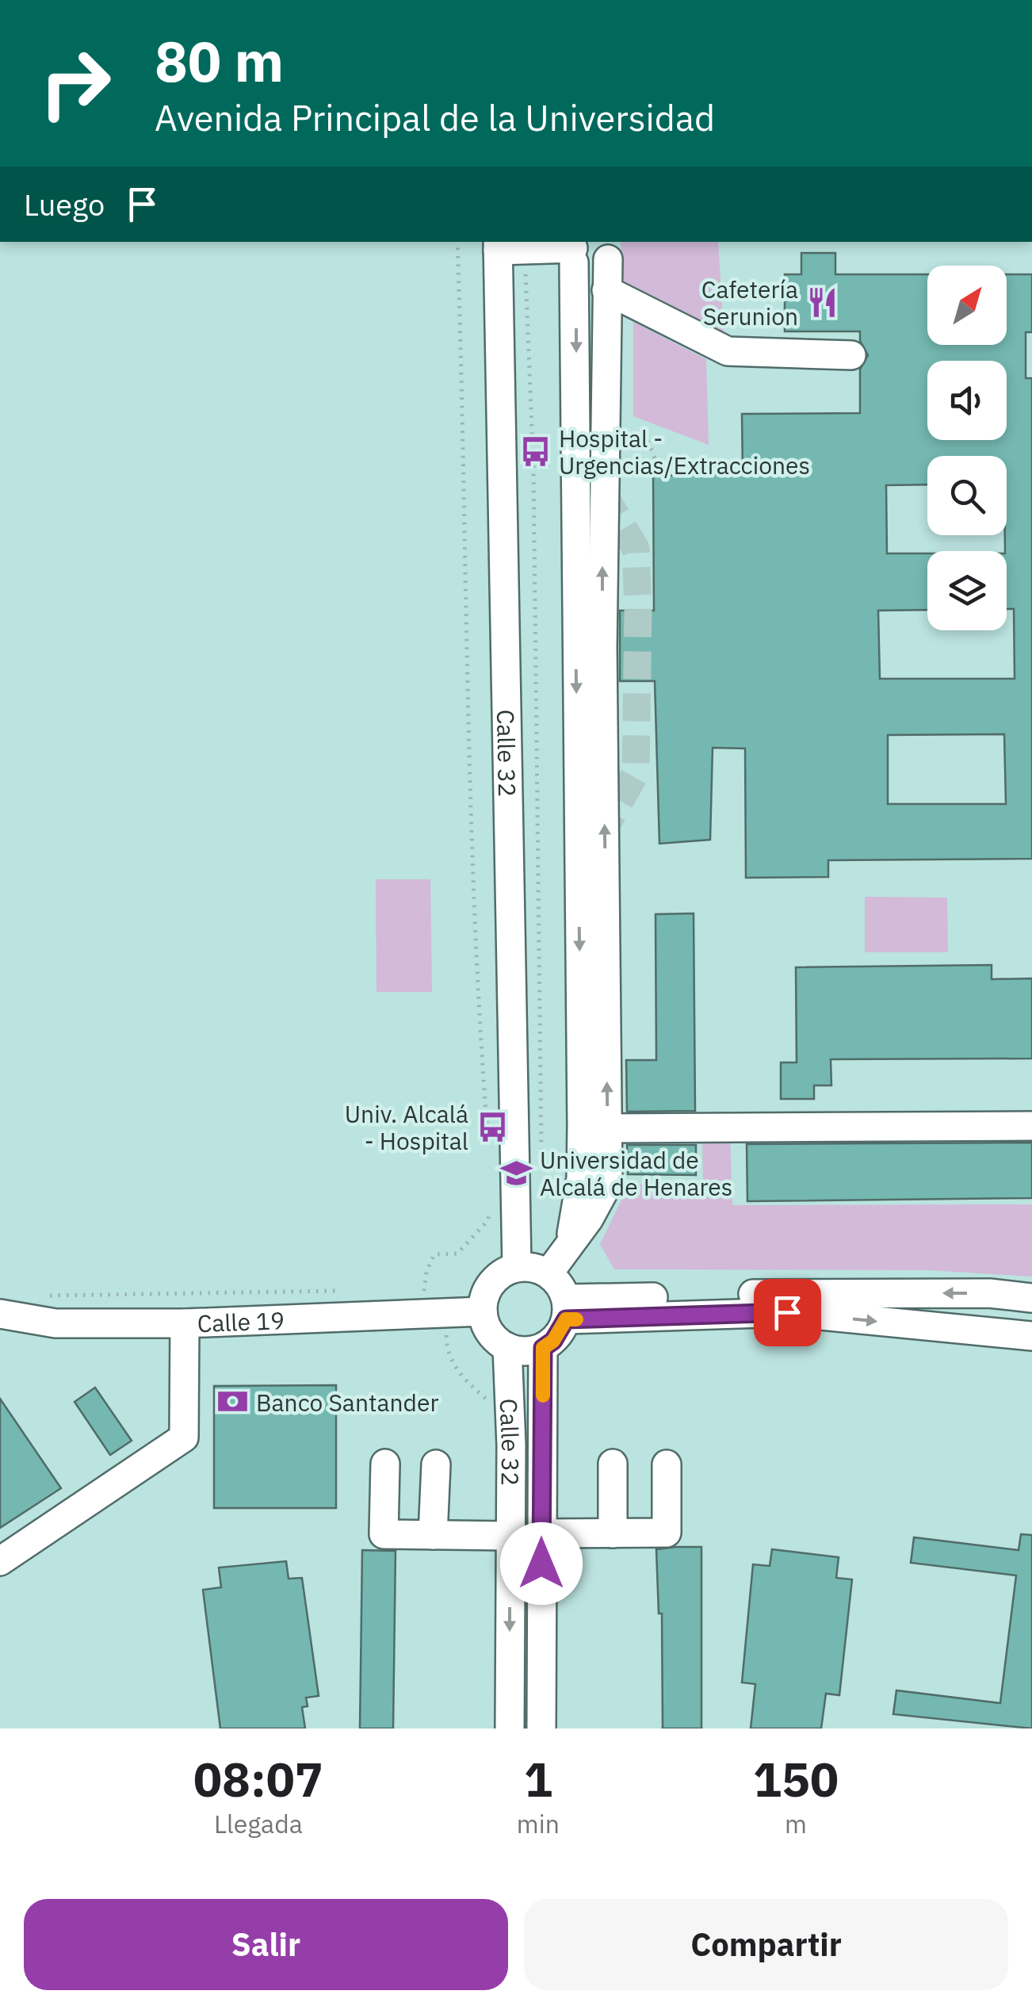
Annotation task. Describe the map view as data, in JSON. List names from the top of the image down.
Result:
{
  "streets": {
    "street": ["Calle 32", "Calle 19"]
  },
  "crossings": [
    ["Calle 32", "Calle 19"]
  ],
  "places": {
    "restaurant": ["Cafetería Serunion"],
    "bus stop": ["Hospital - Urgencias/Extracciones", "Univ. Alcalá - Hospital"],
    "school or university": ["Universidad de Alcalá de Henares"],
    "bank": ["Banco Santander"]
  },
  "north": "top right",
  "page": {
    "turn": ["80 m", "Avenida Principal de la Universidad"],
    "then": "Luego",
    "eta": [
      "08:07",
      "Llegada",
      "1",
      "min",
      "150",
      "m"
    ],
    "buttons": ["Salir", "Compartir"]
  }
}
